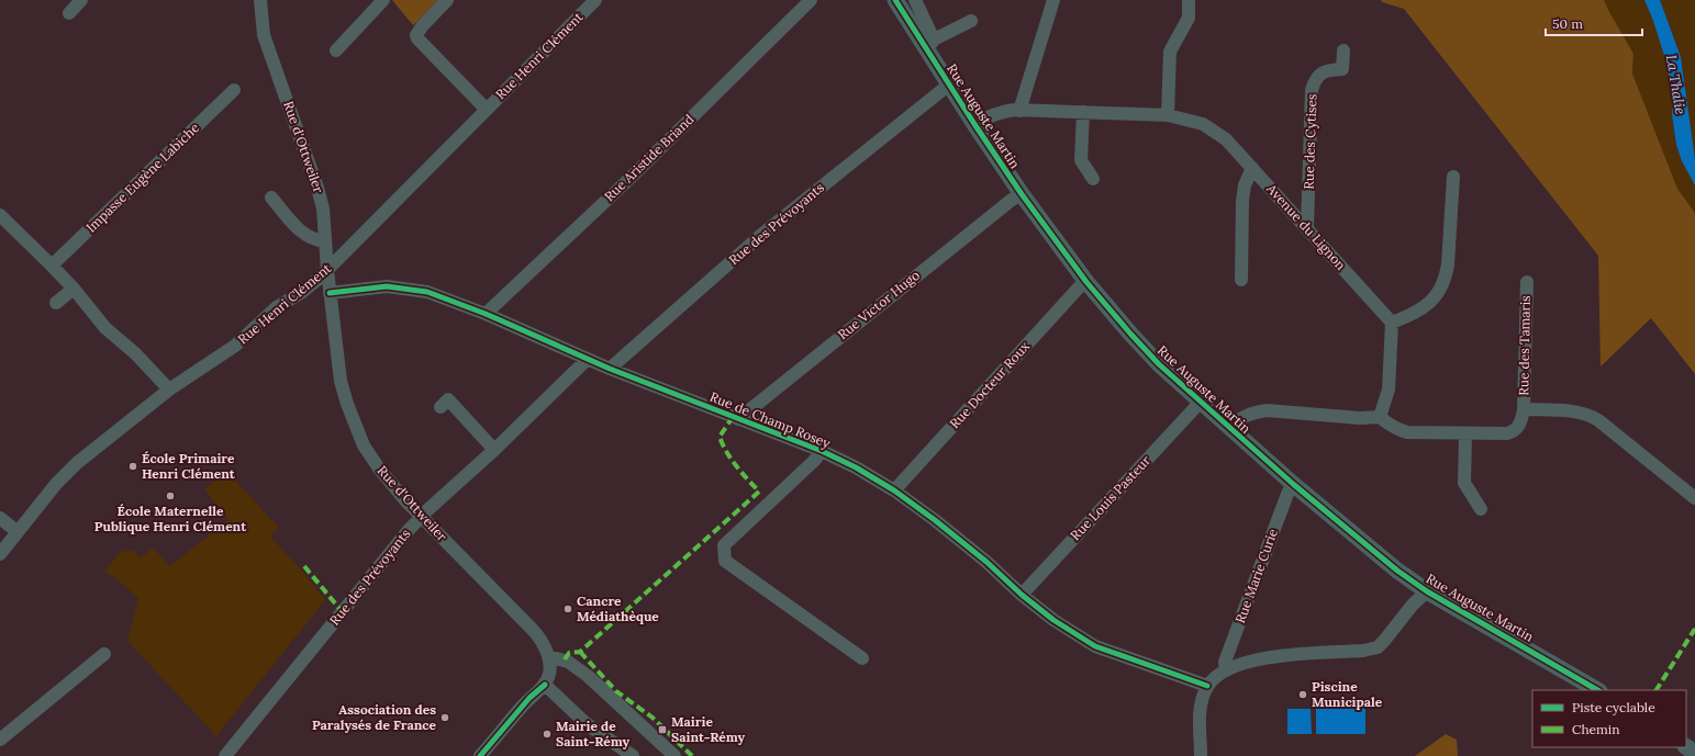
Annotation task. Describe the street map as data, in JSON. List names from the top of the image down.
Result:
{
  "streets": {
    "main road": ["Rue Auguste Martin"],
    "street": [
      "Rue Henri Clément",
      "Rue des Cytises",
      "Rue d'Ottweiler",
      "Rue Aristide Briand",
      "Impasse Eugène Labiche",
      "Rue des Prévoyants",
      "Avenue du Lignon",
      "Rue Victor Hugo",
      "Rue des Tamaris",
      "Rue Docteur Roux",
      "Rue de Champ Rosey",
      "Rue Louis Pasteur",
      "Rue Marie Curie"
    ]
  },
  "crossings": [
    ["Rue Henri Clément", "Rue d'Ottweiler"],
    ["Rue Auguste Martin", "Rue des Prévoyants"],
    ["Rue Auguste Martin", "Avenue du Lignon"],
    ["Rue Auguste Martin", "Rue Victor Hugo"],
    ["Rue Auguste Martin", "Rue Docteur Roux"],
    ["Rue Auguste Martin", "Rue Louis Pasteur"],
    ["Rue Auguste Martin", "Rue Marie Curie"],
    ["Rue des Cytises", "Avenue du Lignon"],
    ["Rue d'Ottweiler", "Rue des Prévoyants"],
    ["Rue d'Ottweiler", "Rue de Champ Rosey"],
    ["Rue Aristide Briand", "Rue de Champ Rosey"],
    ["Rue des Prévoyants", "Rue de Champ Rosey"],
    ["Rue Victor Hugo", "Rue de Champ Rosey"],
    ["Rue Docteur Roux", "Rue de Champ Rosey"],
    ["Rue de Champ Rosey", "Rue Louis Pasteur"]
  ],
  "water": ["La Thalie"],
  "places": {
    "other": [
      "École Primaire Henri Clément",
      "École Maternelle Publique Henri Clément",
      "Cancre Médiathèque",
      "Piscine Municipale",
      "Association des Paralysés de France",
      "Mairie de Saint-Rémy"
    ],
    "transit": ["Mairie Saint-Rémy"]
  },
  "legend": ["Piste cyclable", "Chemin"],
  "scale_bar": "50 m"
}
